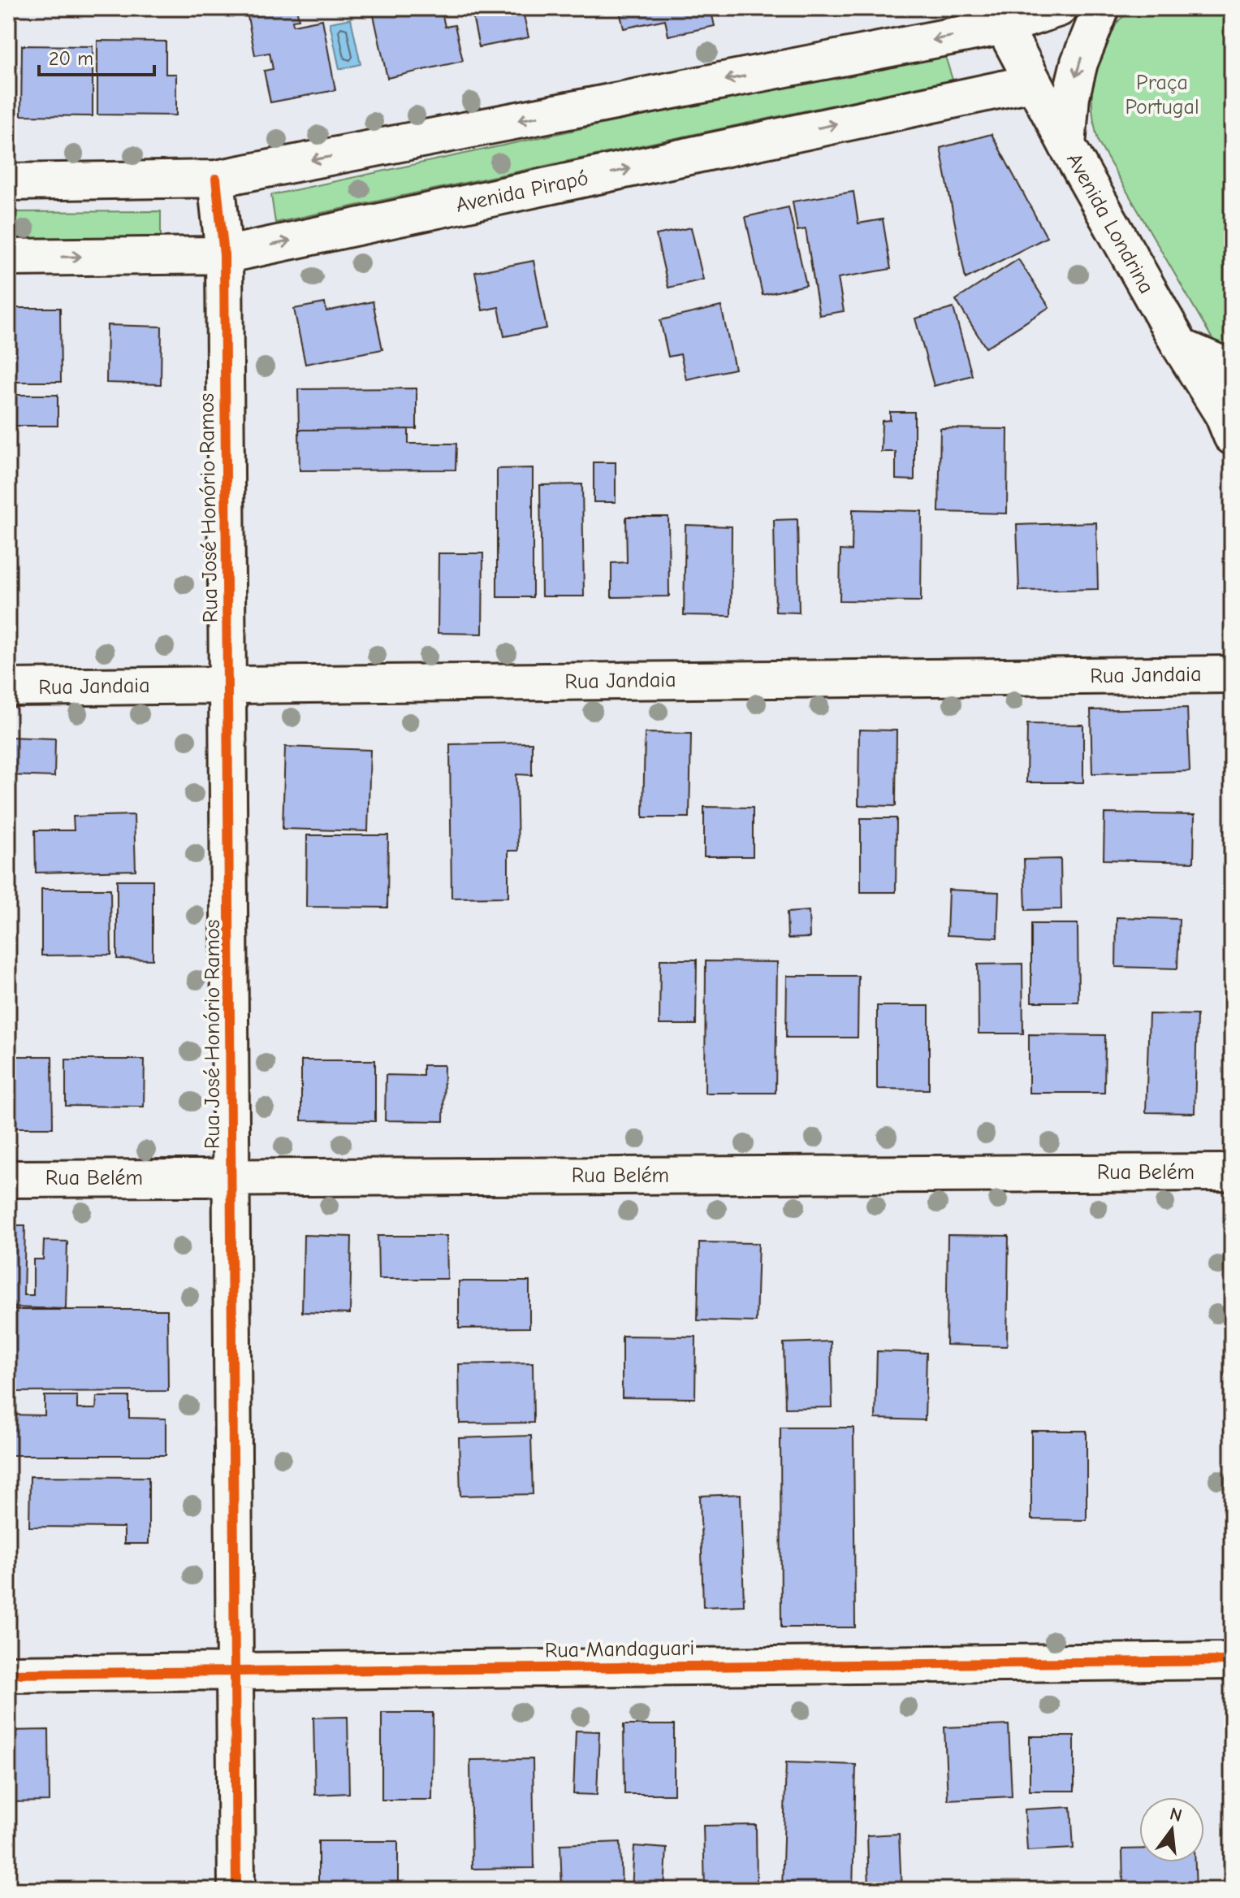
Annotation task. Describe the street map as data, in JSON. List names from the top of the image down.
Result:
{
  "streets": {
    "street": [
      "Avenida Pirapó",
      "Avenida Londrina",
      "Rua José Honório Ramos",
      "Rua Jandaia",
      "Rua Belém",
      "Rua Mandaguari"
    ]
  },
  "crossings": [
    ["Avenida Pirapó", "Avenida Londrina"],
    ["Avenida Pirapó", "Rua José Honório Ramos"],
    ["Rua José Honório Ramos", "Rua Jandaia"],
    ["Rua José Honório Ramos", "Rua Belém"],
    ["Rua José Honório Ramos", "Rua Mandaguari"]
  ],
  "parks": ["Praça Portugal"],
  "scale_bar": "20 m",
  "north": "top"
}
